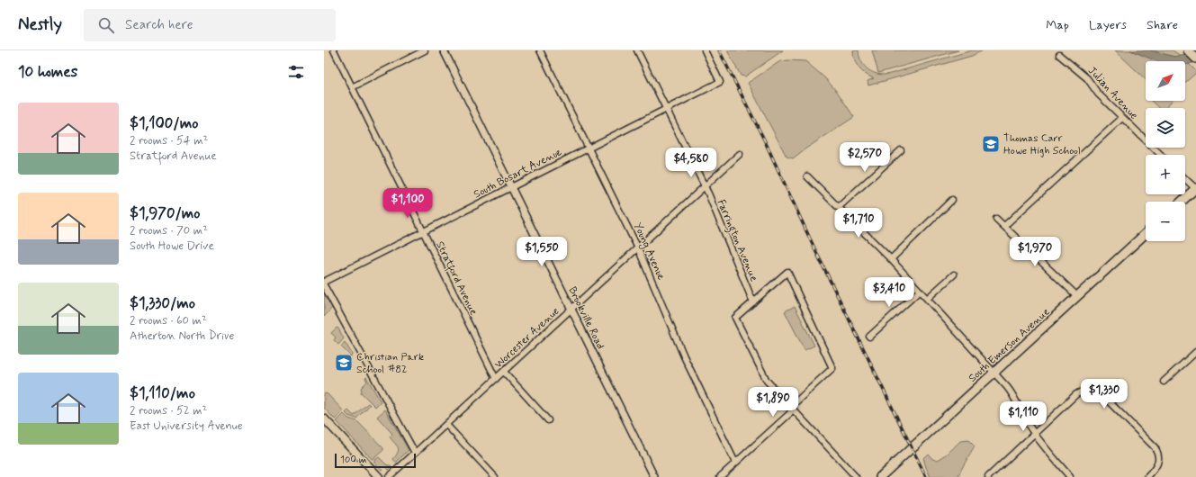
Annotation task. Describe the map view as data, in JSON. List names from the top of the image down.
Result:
{
  "streets": {
    "main road": ["South Emerson Avenue"],
    "street": [
      "Julian Avenue",
      "South Bosart Avenue",
      "Farrington Avenue",
      "Young Avenue",
      "Stratford Avenue",
      "Brookville Road",
      "Worcester Avenue"
    ]
  },
  "crossings": [
    ["South Bosart Avenue", "Farrington Avenue"],
    ["South Bosart Avenue", "Young Avenue"],
    ["South Bosart Avenue", "Stratford Avenue"],
    ["South Bosart Avenue", "Brookville Road"],
    ["Farrington Avenue", "Worcester Avenue"],
    ["Young Avenue", "Worcester Avenue"],
    ["Stratford Avenue", "Worcester Avenue"],
    ["Brookville Road", "Worcester Avenue"]
  ],
  "places": {
    "school or university": ["Thomas Carr Howe High School", "Christian Park School #82"]
  },
  "scale_bar": "100 m",
  "north": "top right",
  "page": {
    "header": "Nestly",
    "search": "Search here",
    "nav": ["Map", "Layers", "Share"],
    "heading": "10 homes",
    "map_buttons": ["+", "−"],
    "list": [
      {
        "name": "$1,100/mo",
        "note": "2 rooms · 54 m² · Stratford Avenue"
      },
      {
        "name": "$1,970/mo",
        "note": "2 rooms · 70 m² · South Howe Drive"
      },
      {
        "name": "$1,330/mo",
        "note": "2 rooms · 60 m² · Atherton North Drive"
      },
      {
        "name": "$1,110/mo",
        "note": "2 rooms · 52 m² · East University Avenue"
      }
    ],
    "price": [
      "$2,570",
      "$4,580",
      "$1,100",
      "$1,710",
      "$1,550",
      "$1,970",
      "$3,410",
      "$1,330",
      "$1,890",
      "$1,110"
    ],
    "scale": "100 m"
  }
}
